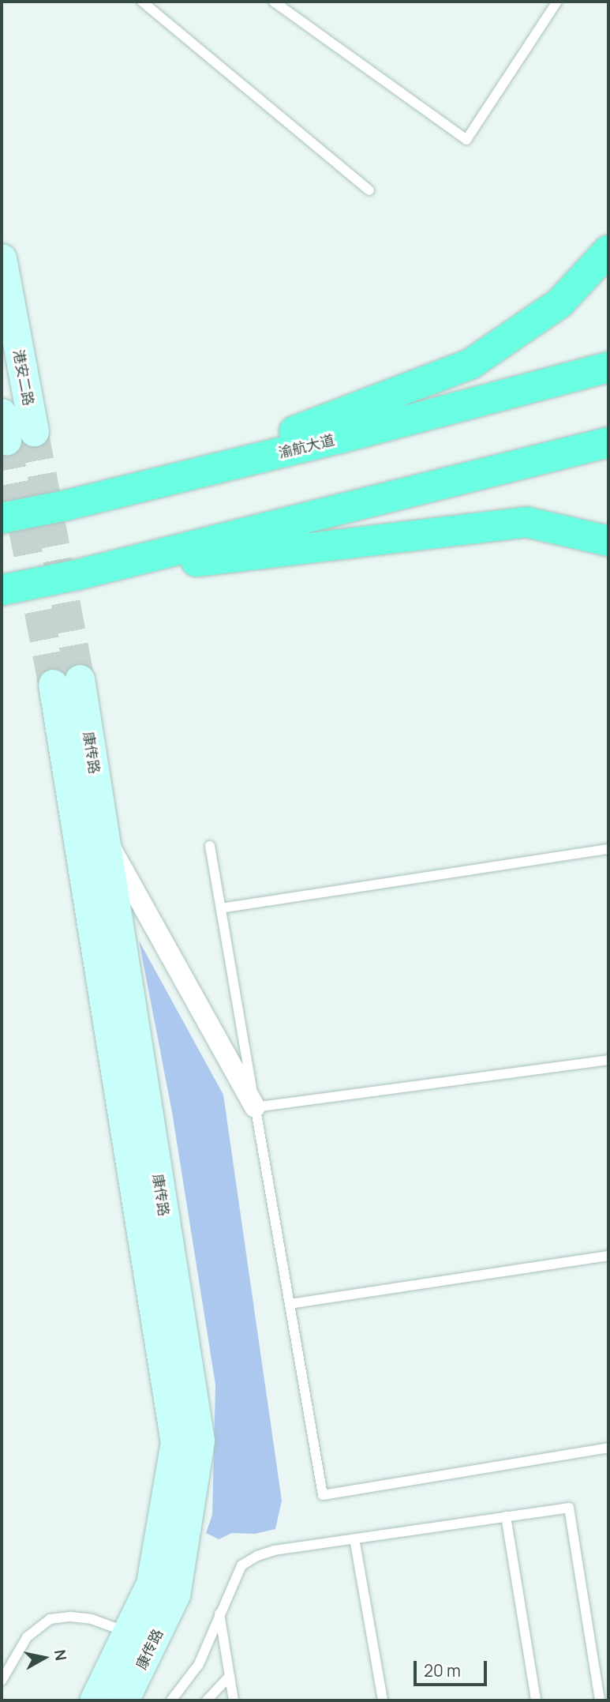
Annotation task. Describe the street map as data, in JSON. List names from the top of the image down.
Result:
{
  "streets": {
    "highway": ["渝航大道"],
    "main road": ["港安二路", "康传路"]
  },
  "scale_bar": "20 m",
  "north": "right"
}
